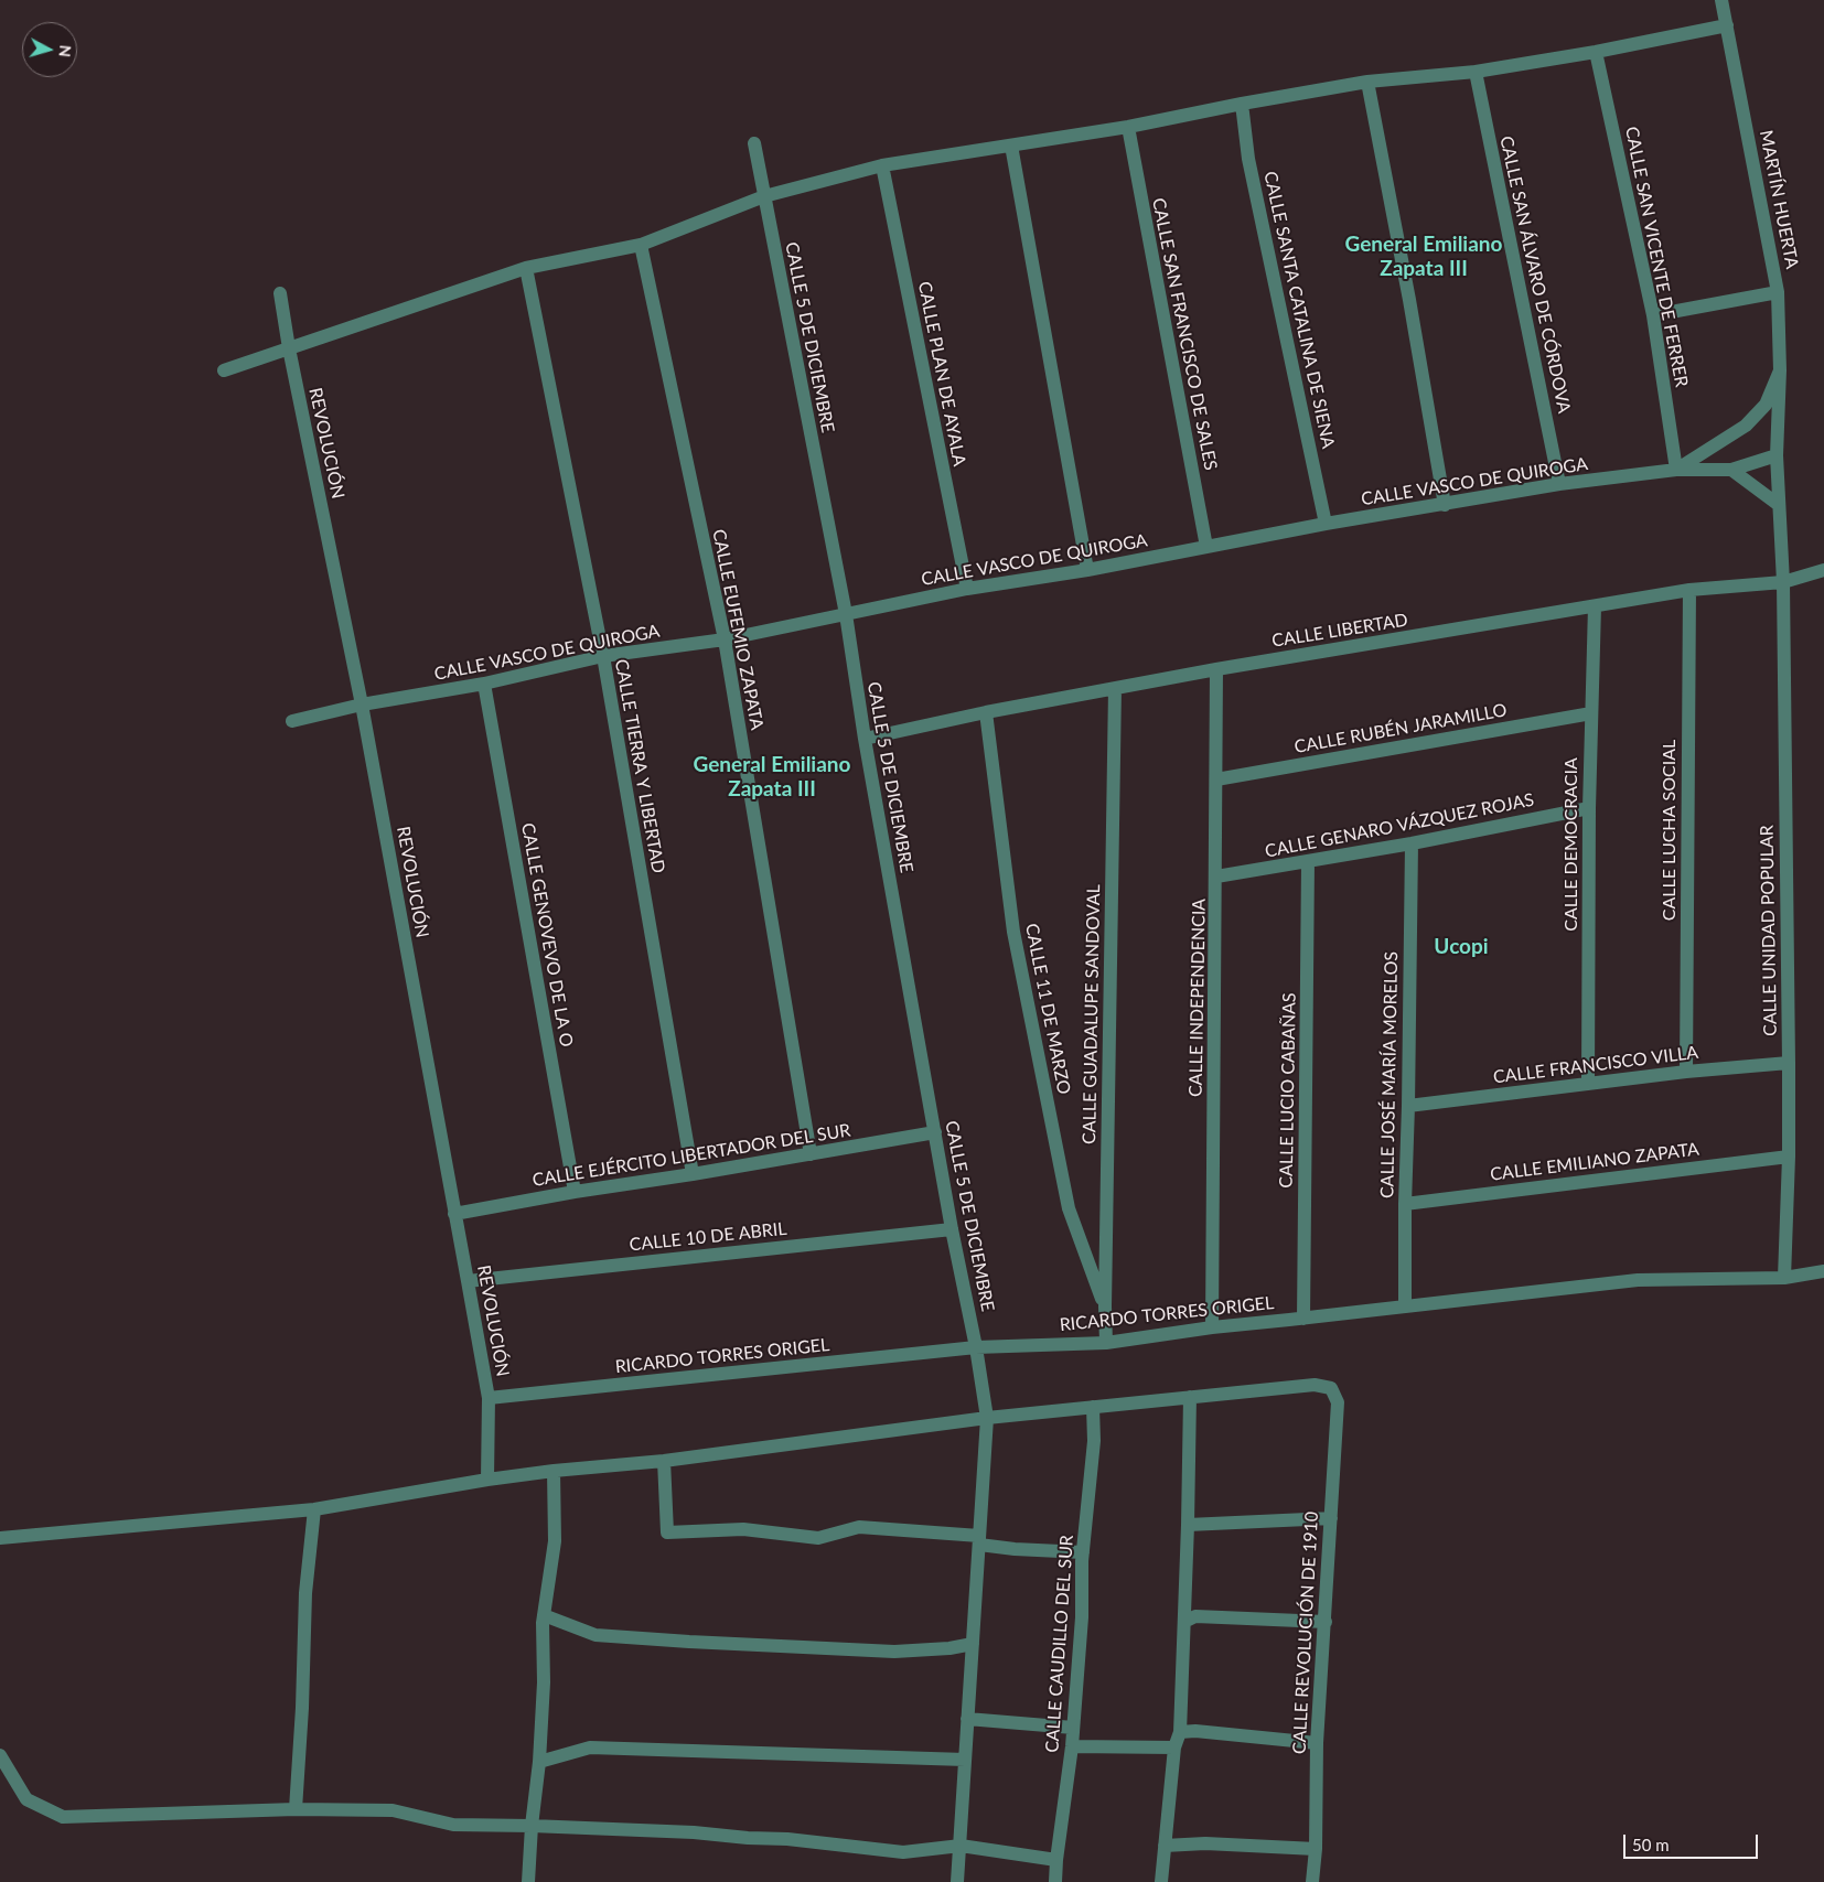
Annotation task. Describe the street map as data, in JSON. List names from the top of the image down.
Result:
{
  "streets": {
    "street": [
      "MARTÍN HUERTA",
      "CALLE SAN VICENTE DE FERRER",
      "CALLE SAN ÁLVARO DE CÓRDOVA",
      "CALLE SANTA CATALINA DE SIENA",
      "CALLE SAN FRANCISCO DE SALES",
      "CALLE 5 DE DICIEMBRE",
      "CALLE PLAN DE AYALA",
      "REVOLUCIÓN",
      "CALLE VASCO DE QUIROGA",
      "CALLE EUFEMIO ZAPATA",
      "CALLE LIBERTAD",
      "CALLE RUBÉN JARAMILLO",
      "CALLE TIERRA Y LIBERTAD",
      "CALLE GENARO VÁZQUEZ ROJAS",
      "CALLE LUCHA SOCIAL",
      "CALLE DEMOCRACIA",
      "CALLE UNIDAD POPULAR",
      "CALLE GENOVEVO DE LA O",
      "CALLE INDEPENDENCIA",
      "CALLE 11 DE MARZO",
      "CALLE GUADALUPE SANDOVAL",
      "CALLE FRANCISCO VILLA",
      "CALLE JOSÉ MARÍA MORELOS",
      "CALLE LUCIO CABAÑAS",
      "CALLE EJÉRCITO LIBERTADOR DEL SUR",
      "CALLE EMILIANO ZAPATA",
      "CALLE 10 DE ABRIL",
      "RICARDO TORRES ORIGEL",
      "CALLE REVOLUCIÓN DE 1910",
      "CALLE CAUDILLO DEL SUR"
    ]
  },
  "crossings": [
    ["MARTÍN HUERTA", "CALLE VASCO DE QUIROGA"],
    ["MARTÍN HUERTA", "CALLE UNIDAD POPULAR"],
    ["CALLE SAN VICENTE DE FERRER", "CALLE VASCO DE QUIROGA"],
    ["CALLE SAN ÁLVARO DE CÓRDOVA", "CALLE VASCO DE QUIROGA"],
    ["CALLE SANTA CATALINA DE SIENA", "CALLE VASCO DE QUIROGA"],
    ["CALLE SAN FRANCISCO DE SALES", "CALLE VASCO DE QUIROGA"],
    ["CALLE 5 DE DICIEMBRE", "CALLE VASCO DE QUIROGA"],
    ["CALLE 5 DE DICIEMBRE", "CALLE LIBERTAD"],
    ["CALLE 5 DE DICIEMBRE", "CALLE EJÉRCITO LIBERTADOR DEL SUR"],
    ["CALLE 5 DE DICIEMBRE", "CALLE 10 DE ABRIL"],
    ["CALLE 5 DE DICIEMBRE", "RICARDO TORRES ORIGEL"],
    ["CALLE PLAN DE AYALA", "CALLE VASCO DE QUIROGA"],
    ["REVOLUCIÓN", "CALLE VASCO DE QUIROGA"],
    ["REVOLUCIÓN", "CALLE EJÉRCITO LIBERTADOR DEL SUR"],
    ["REVOLUCIÓN", "CALLE 10 DE ABRIL"],
    ["REVOLUCIÓN", "RICARDO TORRES ORIGEL"],
    ["CALLE VASCO DE QUIROGA", "CALLE EUFEMIO ZAPATA"],
    ["CALLE VASCO DE QUIROGA", "CALLE TIERRA Y LIBERTAD"],
    ["CALLE VASCO DE QUIROGA", "CALLE GENOVEVO DE LA O"],
    ["CALLE EUFEMIO ZAPATA", "CALLE EJÉRCITO LIBERTADOR DEL SUR"],
    ["CALLE LIBERTAD", "CALLE LUCHA SOCIAL"],
    ["CALLE LIBERTAD", "CALLE DEMOCRACIA"],
    ["CALLE LIBERTAD", "CALLE UNIDAD POPULAR"],
    ["CALLE LIBERTAD", "CALLE INDEPENDENCIA"],
    ["CALLE LIBERTAD", "CALLE 11 DE MARZO"],
    ["CALLE LIBERTAD", "CALLE GUADALUPE SANDOVAL"],
    ["CALLE RUBÉN JARAMILLO", "CALLE DEMOCRACIA"],
    ["CALLE RUBÉN JARAMILLO", "CALLE INDEPENDENCIA"],
    ["CALLE TIERRA Y LIBERTAD", "CALLE EJÉRCITO LIBERTADOR DEL SUR"],
    ["CALLE GENARO VÁZQUEZ ROJAS", "CALLE DEMOCRACIA"],
    ["CALLE GENARO VÁZQUEZ ROJAS", "CALLE INDEPENDENCIA"],
    ["CALLE GENARO VÁZQUEZ ROJAS", "CALLE JOSÉ MARÍA MORELOS"],
    ["CALLE GENARO VÁZQUEZ ROJAS", "CALLE LUCIO CABAÑAS"],
    ["CALLE LUCHA SOCIAL", "CALLE FRANCISCO VILLA"],
    ["CALLE DEMOCRACIA", "CALLE FRANCISCO VILLA"],
    ["CALLE UNIDAD POPULAR", "CALLE FRANCISCO VILLA"],
    ["CALLE UNIDAD POPULAR", "CALLE EMILIANO ZAPATA"],
    ["CALLE UNIDAD POPULAR", "RICARDO TORRES ORIGEL"],
    ["CALLE GENOVEVO DE LA O", "CALLE EJÉRCITO LIBERTADOR DEL SUR"],
    ["CALLE INDEPENDENCIA", "RICARDO TORRES ORIGEL"],
    ["CALLE 11 DE MARZO", "CALLE GUADALUPE SANDOVAL"],
    ["CALLE GUADALUPE SANDOVAL", "RICARDO TORRES ORIGEL"],
    ["CALLE FRANCISCO VILLA", "CALLE JOSÉ MARÍA MORELOS"],
    ["CALLE JOSÉ MARÍA MORELOS", "CALLE EMILIANO ZAPATA"],
    ["CALLE JOSÉ MARÍA MORELOS", "RICARDO TORRES ORIGEL"],
    ["CALLE LUCIO CABAÑAS", "RICARDO TORRES ORIGEL"]
  ],
  "districts": ["General Emiliano Zapata III", "General Emiliano Zapata III", "Ucopi"],
  "scale_bar": "50 m",
  "north": "right"
}
